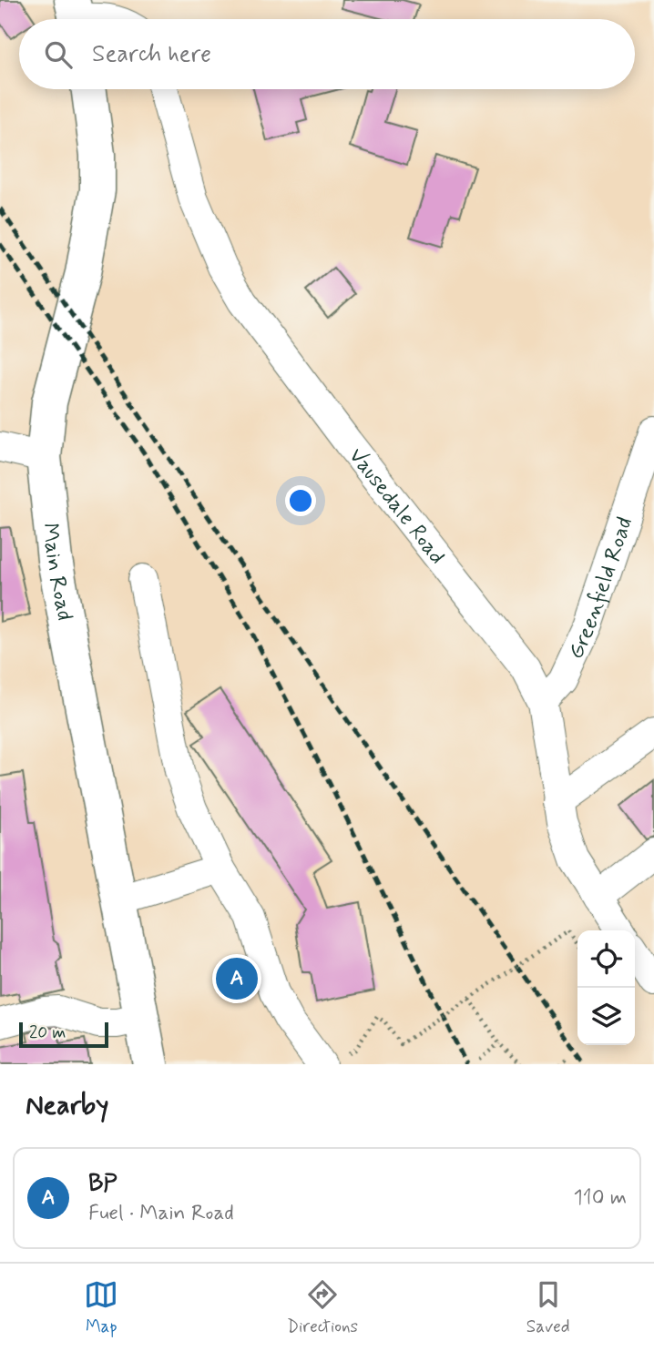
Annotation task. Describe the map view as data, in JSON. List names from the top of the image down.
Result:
{
  "streets": {
    "main road": ["Main Road"],
    "street": ["Vausedale Road", "Greenfield Road"]
  },
  "crossings": [
    ["Vausedale Road", "Greenfield Road"]
  ],
  "scale_bar": "20 m",
  "page": {
    "search": "Search here",
    "pins": "A",
    "scale": "20 m",
    "heading": "Nearby",
    "list": [
      {
        "mark": "A",
        "name": "BP",
        "note": "Fuel · Main Road",
        "value": "110 m"
      }
    ],
    "nav": ["Map", "Directions", "Saved"]
  }
}
